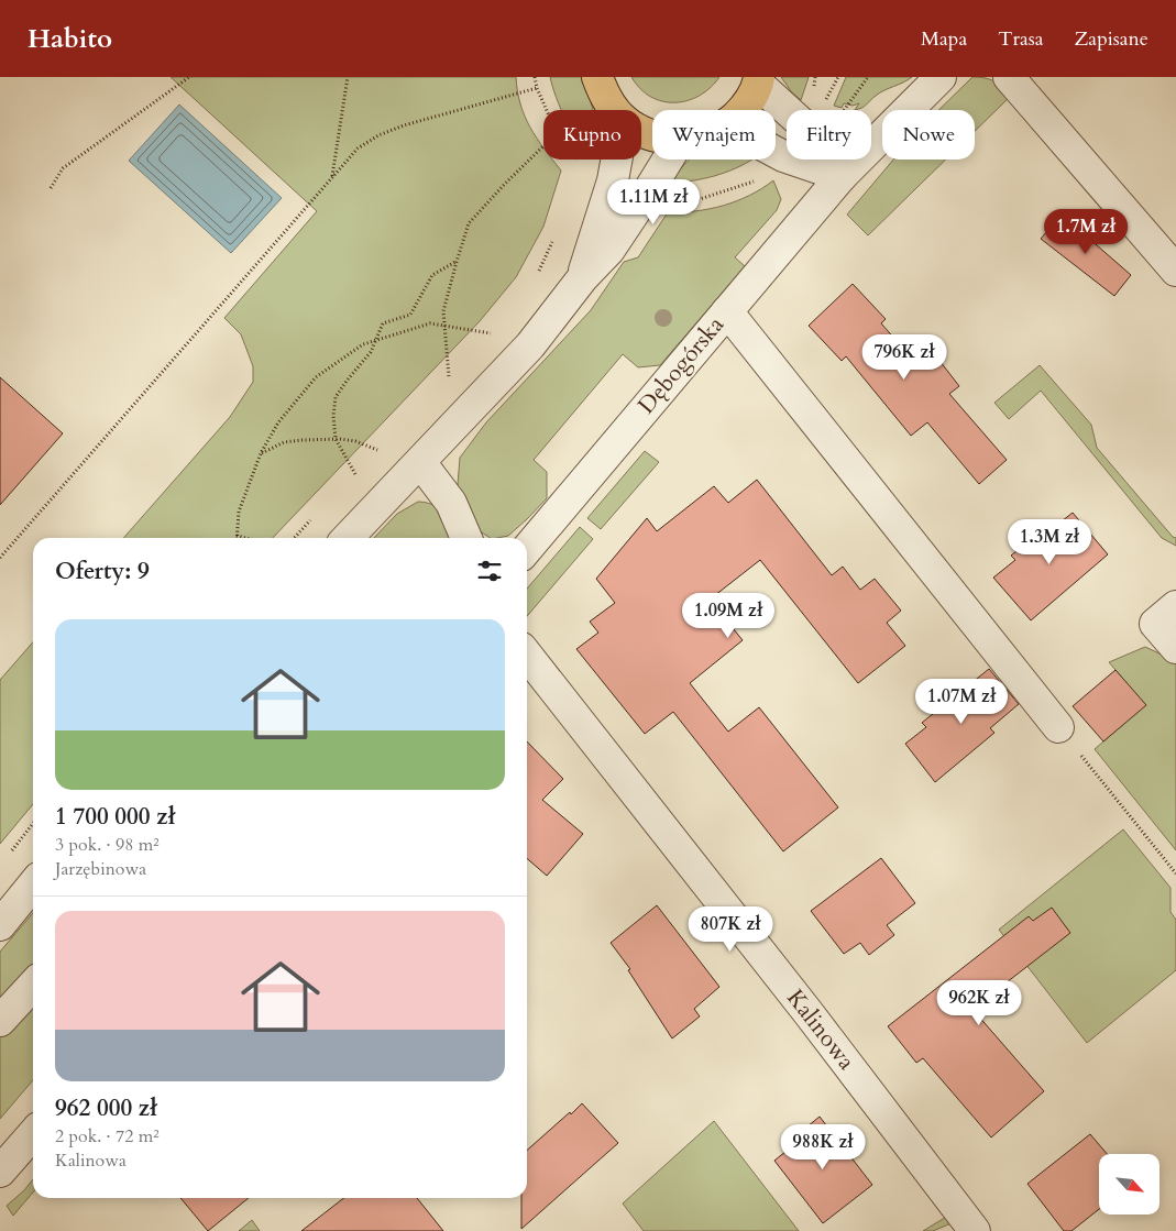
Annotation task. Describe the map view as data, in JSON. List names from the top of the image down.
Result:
{
  "streets": {
    "street": ["Dębogórska", "Kalinowa"]
  },
  "north": "bottom right",
  "page": {
    "header": "Habito",
    "nav": ["Mapa", "Trasa", "Zapisane"],
    "chip": [
      "Kupno",
      "Wynajem",
      "Filtry",
      "Nowe"
    ],
    "price": [
      "1.11M zł",
      "1.7M zł",
      "796K zł",
      "1.3M zł",
      "1.09M zł",
      "1.07M zł",
      "807K zł",
      "962K zł",
      "988K zł"
    ],
    "heading": "Oferty: 9",
    "list": [
      {
        "name": "1 700 000 zł",
        "note": "3 pok. · 98 m² · Jarzębinowa"
      },
      {
        "name": "962 000 zł",
        "note": "2 pok. · 72 m² · Kalinowa"
      }
    ]
  }
}
